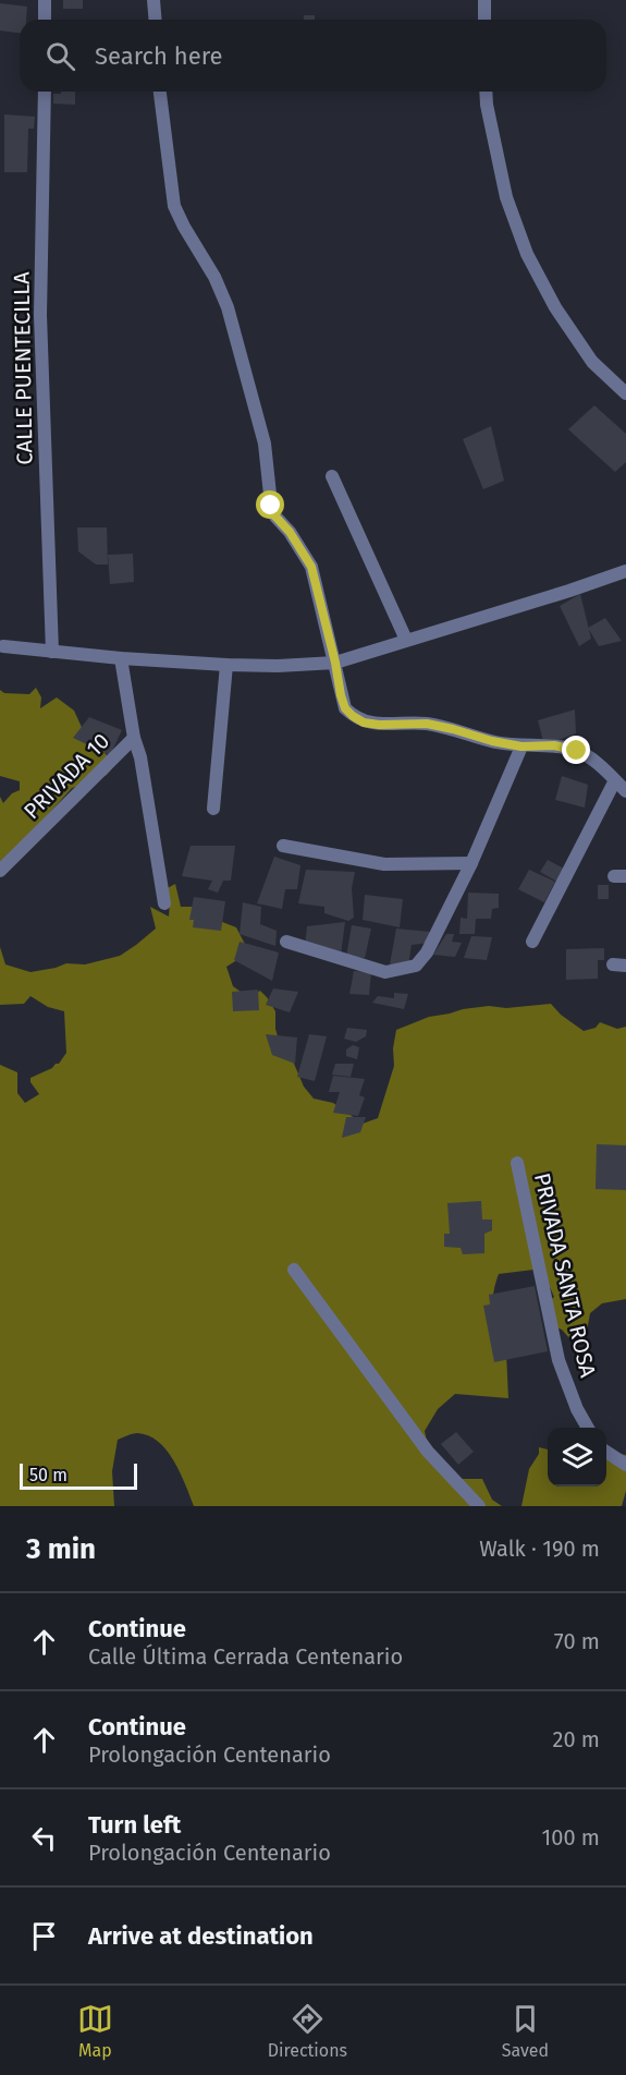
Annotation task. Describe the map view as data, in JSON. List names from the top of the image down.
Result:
{
  "streets": {
    "street": ["CALLE PUENTECILLA", "PRIVADA 10", "PRIVADA SANTA ROSA"]
  },
  "scale_bar": "50 m",
  "page": {
    "search": "Search here",
    "scale": "50 m",
    "heading": ["3 min", "Walk · 190 m"],
    "list": [
      ["Continue", "Calle Última Cerrada Centenario", "70 m"],
      ["Continue", "Prolongación Centenario", "20 m"],
      ["Turn left", "Prolongación Centenario", "100 m"],
      "Arrive at destination"
    ],
    "nav": ["Map", "Directions", "Saved"]
  }
}
